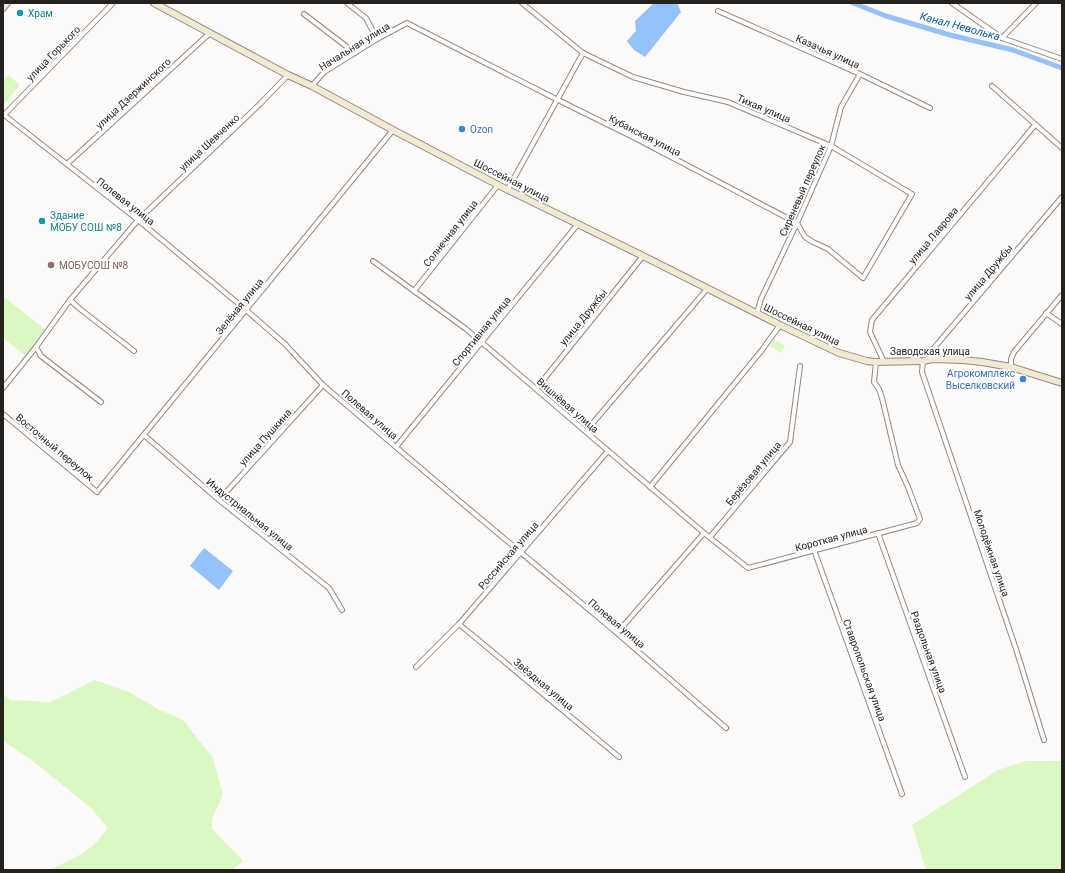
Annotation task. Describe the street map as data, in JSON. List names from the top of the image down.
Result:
{
  "streets": {
    "main road": ["Шоссейная улица", "Заводская улица"],
    "street": [
      "Начальная улица",
      "Казачья улица",
      "улица Горького",
      "улица Дзержинского",
      "Тихая улица",
      "Кубанская улица",
      "улица Шевченко",
      "Сиреневый переулок",
      "Полевая улица",
      "Солнечная улица",
      "улица Лаврова",
      "улица Дружбы",
      "Зелёная улица",
      "Спортивная улица",
      "Вишнёвая улица",
      "улица Пушкина",
      "Восточный переулок",
      "Берёзовая улица",
      "Индустриальная улица",
      "Короткая улица",
      "Молодёжная улица",
      "Российская улица",
      "Раздольная улица",
      "Ставропольская улица",
      "Звёздная улица"
    ]
  },
  "crossings": [
    ["Начальная улица", "Кубанская улица"],
    ["Начальная улица", "Шоссейная улица"],
    ["Казачья улица", "Сиреневый переулок"],
    ["улица Горького", "Полевая улица"],
    ["улица Дзержинского", "Шоссейная улица"],
    ["улица Дзержинского", "Полевая улица"],
    ["Тихая улица", "Кубанская улица"],
    ["Тихая улица", "Сиреневый переулок"],
    ["Кубанская улица", "Сиреневый переулок"],
    ["улица Шевченко", "Шоссейная улица"],
    ["улица Шевченко", "Полевая улица"],
    ["Шоссейная улица", "Сиреневый переулок"],
    ["Шоссейная улица", "Солнечная улица"],
    ["Шоссейная улица", "улица Дружбы"],
    ["Шоссейная улица", "Зелёная улица"],
    ["Шоссейная улица", "Спортивная улица"],
    ["Шоссейная улица", "Заводская улица"],
    ["Полевая улица", "Зелёная улица"],
    ["Полевая улица", "Спортивная улица"],
    ["Полевая улица", "улица Пушкина"],
    ["Полевая улица", "Российская улица"],
    ["Солнечная улица", "Вишнёвая улица"],
    ["улица Лаврова", "Заводская улица"],
    ["улица Дружбы", "Заводская улица"],
    ["улица Дружбы", "Вишнёвая улица"],
    ["Зелёная улица", "Восточный переулок"],
    ["Зелёная улица", "Индустриальная улица"],
    ["Спортивная улица", "Вишнёвая улица"],
    ["Заводская улица", "Короткая улица"],
    ["Заводская улица", "Молодёжная улица"],
    ["Вишнёвая улица", "Берёзовая улица"],
    ["Вишнёвая улица", "Короткая улица"],
    ["Вишнёвая улица", "Российская улица"],
    ["улица Пушкина", "Индустриальная улица"],
    ["Короткая улица", "Раздольная улица"],
    ["Короткая улица", "Ставропольская улица"],
    ["Российская улица", "Звёздная улица"]
  ],
  "water": ["Канал Неволька"],
  "places": [
    "Храм",
    "Ozon",
    "Здание МОБУ СОШ №8",
    "МОБУСОШ №8",
    "Агрокомплекс Выселковский"
  ]
}
